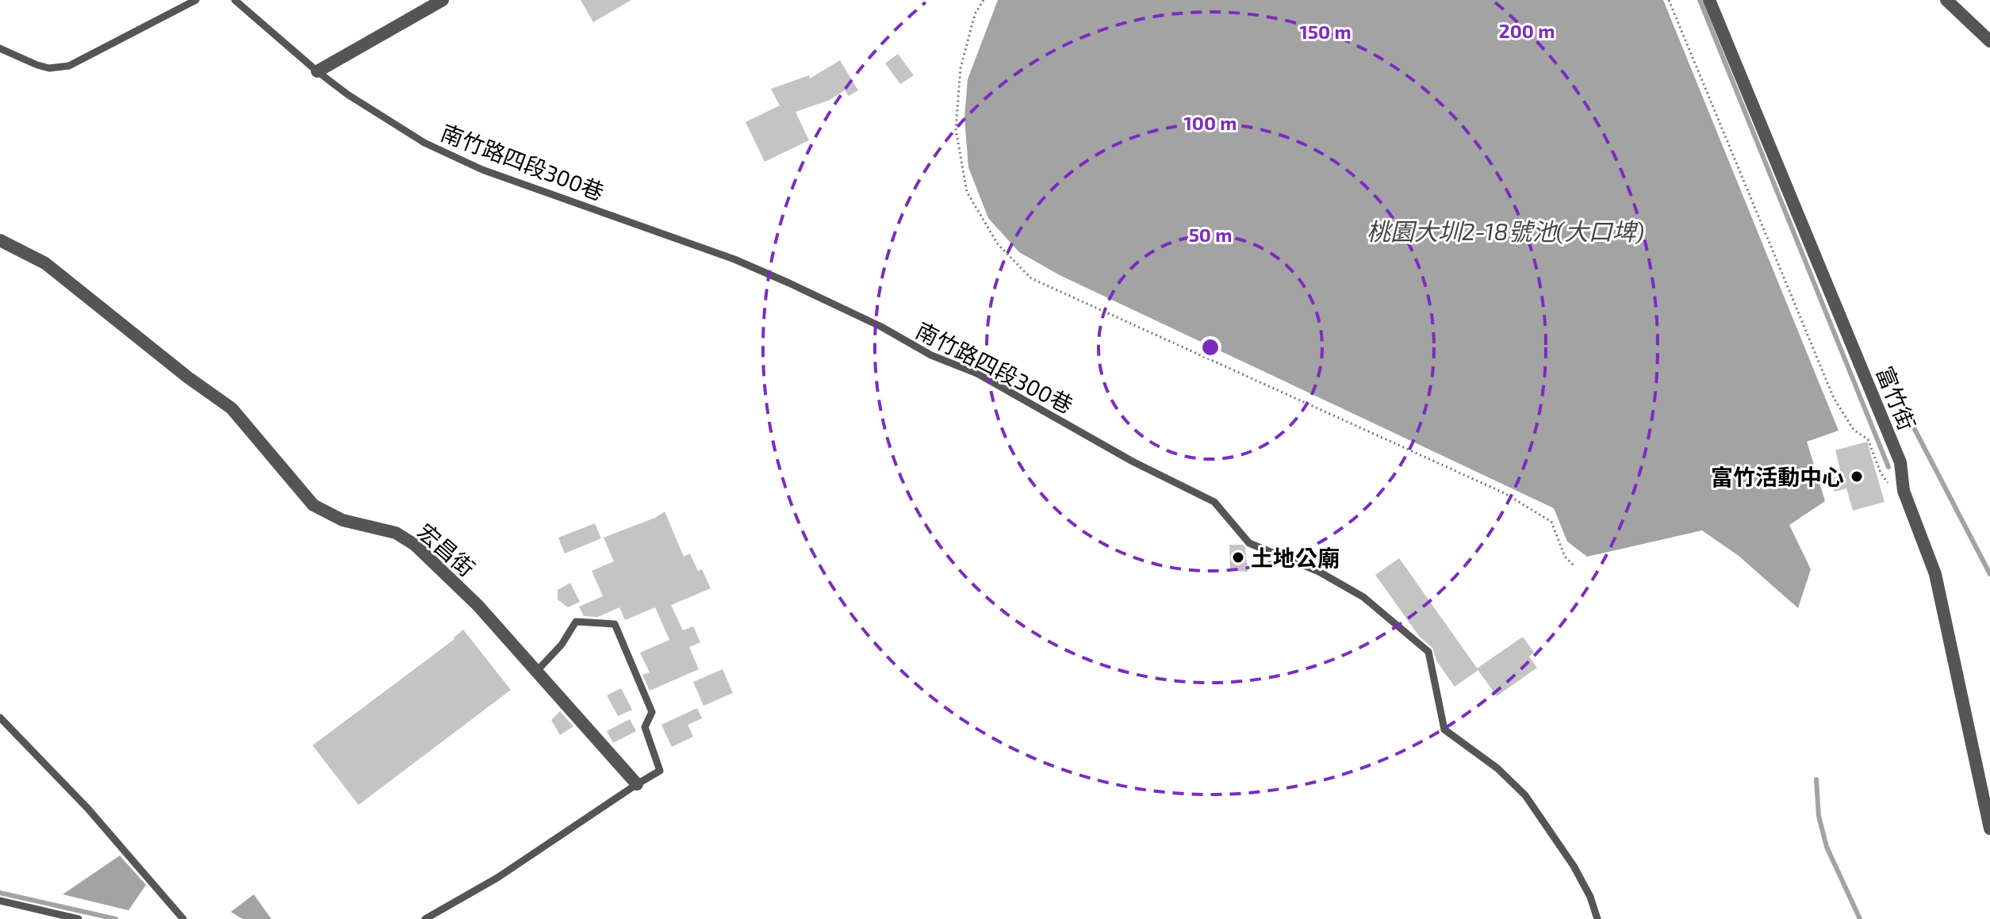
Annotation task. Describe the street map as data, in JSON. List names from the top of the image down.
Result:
{
  "streets": {
    "street": ["富竹街", "宏昌街"],
    "lane": ["南竹路四段300巷"]
  },
  "water": ["桃園大圳2-18號池(大口埤)"],
  "places": ["富竹活動中心", "土地公廟"],
  "rings": [
    "200 m",
    "150 m",
    "100 m",
    "50 m"
  ]
}
